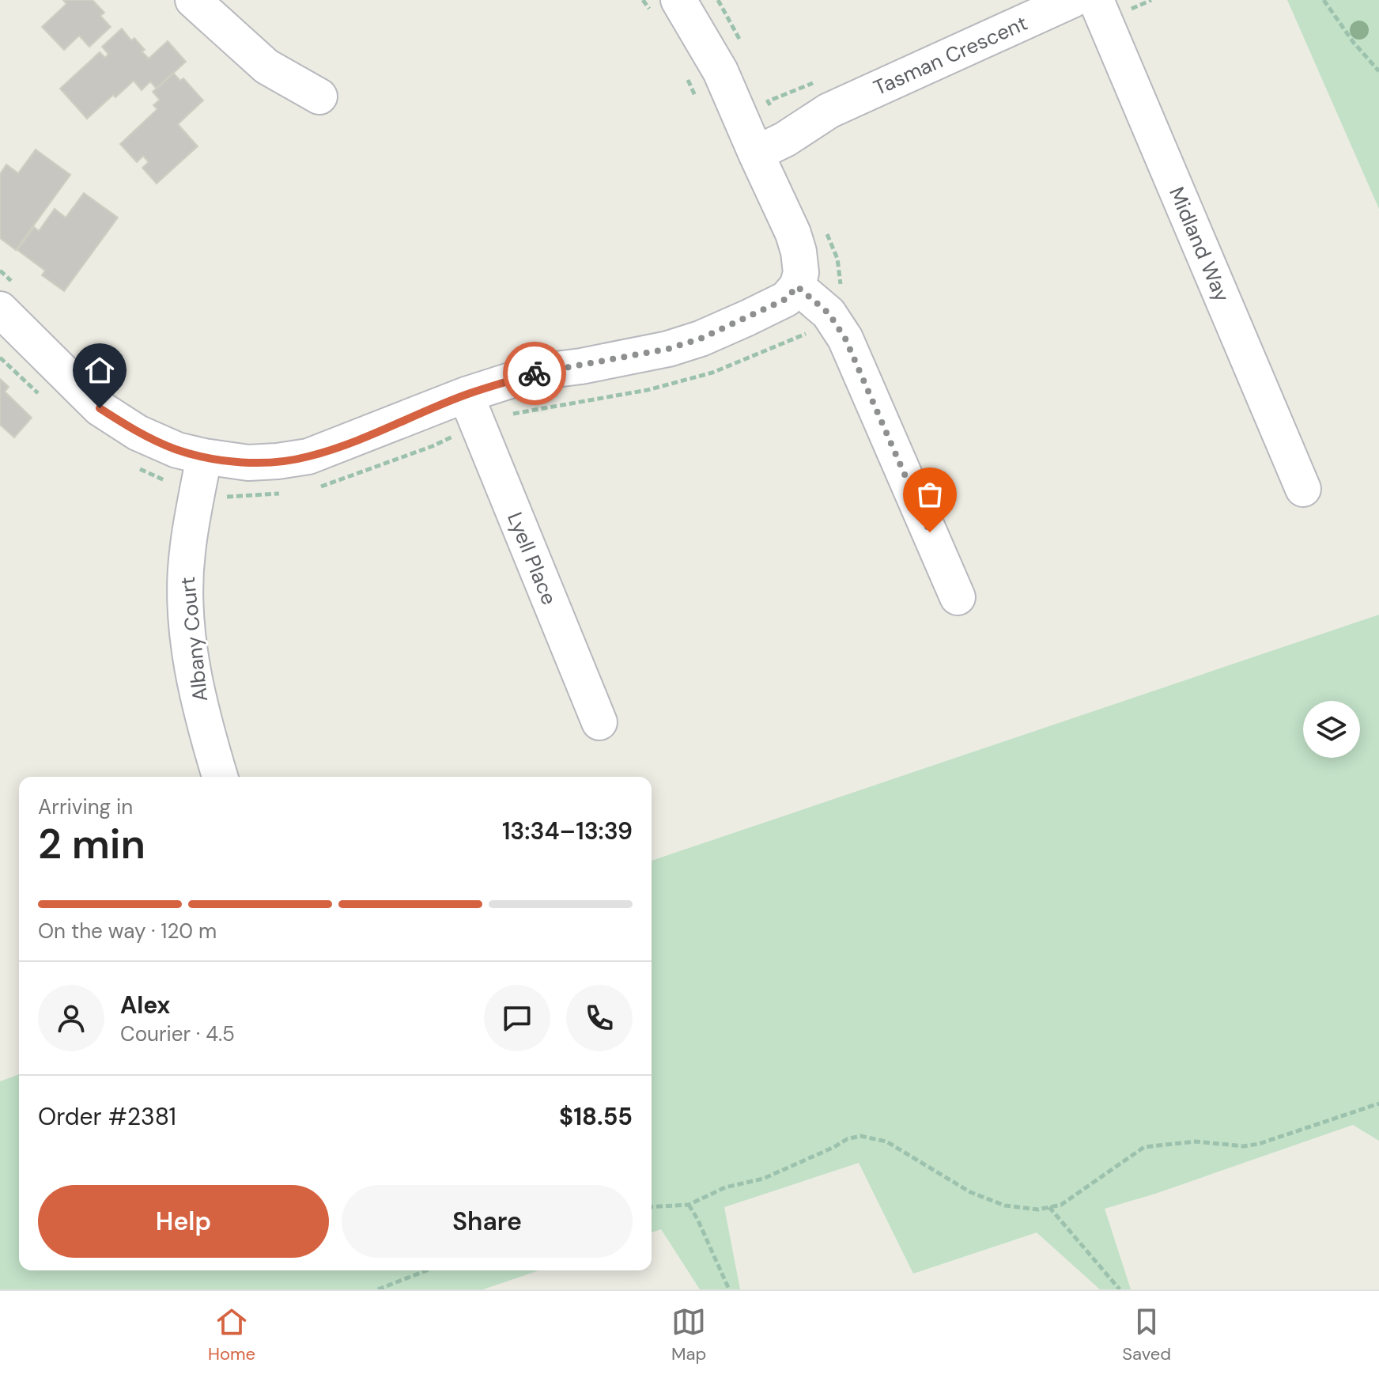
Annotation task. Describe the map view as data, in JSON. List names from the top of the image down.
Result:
{
  "streets": {
    "street": [
      "Tasman Crescent",
      "Midland Way",
      "Lyell Place",
      "Albany Court"
    ]
  },
  "page": {
    "heading": ["2 min", "Arriving in", "13:34–13:39"],
    "panel": [
      "Alex",
      "Courier · 4.5",
      "Order #2381",
      "$18.55"
    ],
    "bar": "On the way · 120 m",
    "buttons": ["Help", "Share"],
    "tabs": ["Home", "Map", "Saved"]
  }
}
